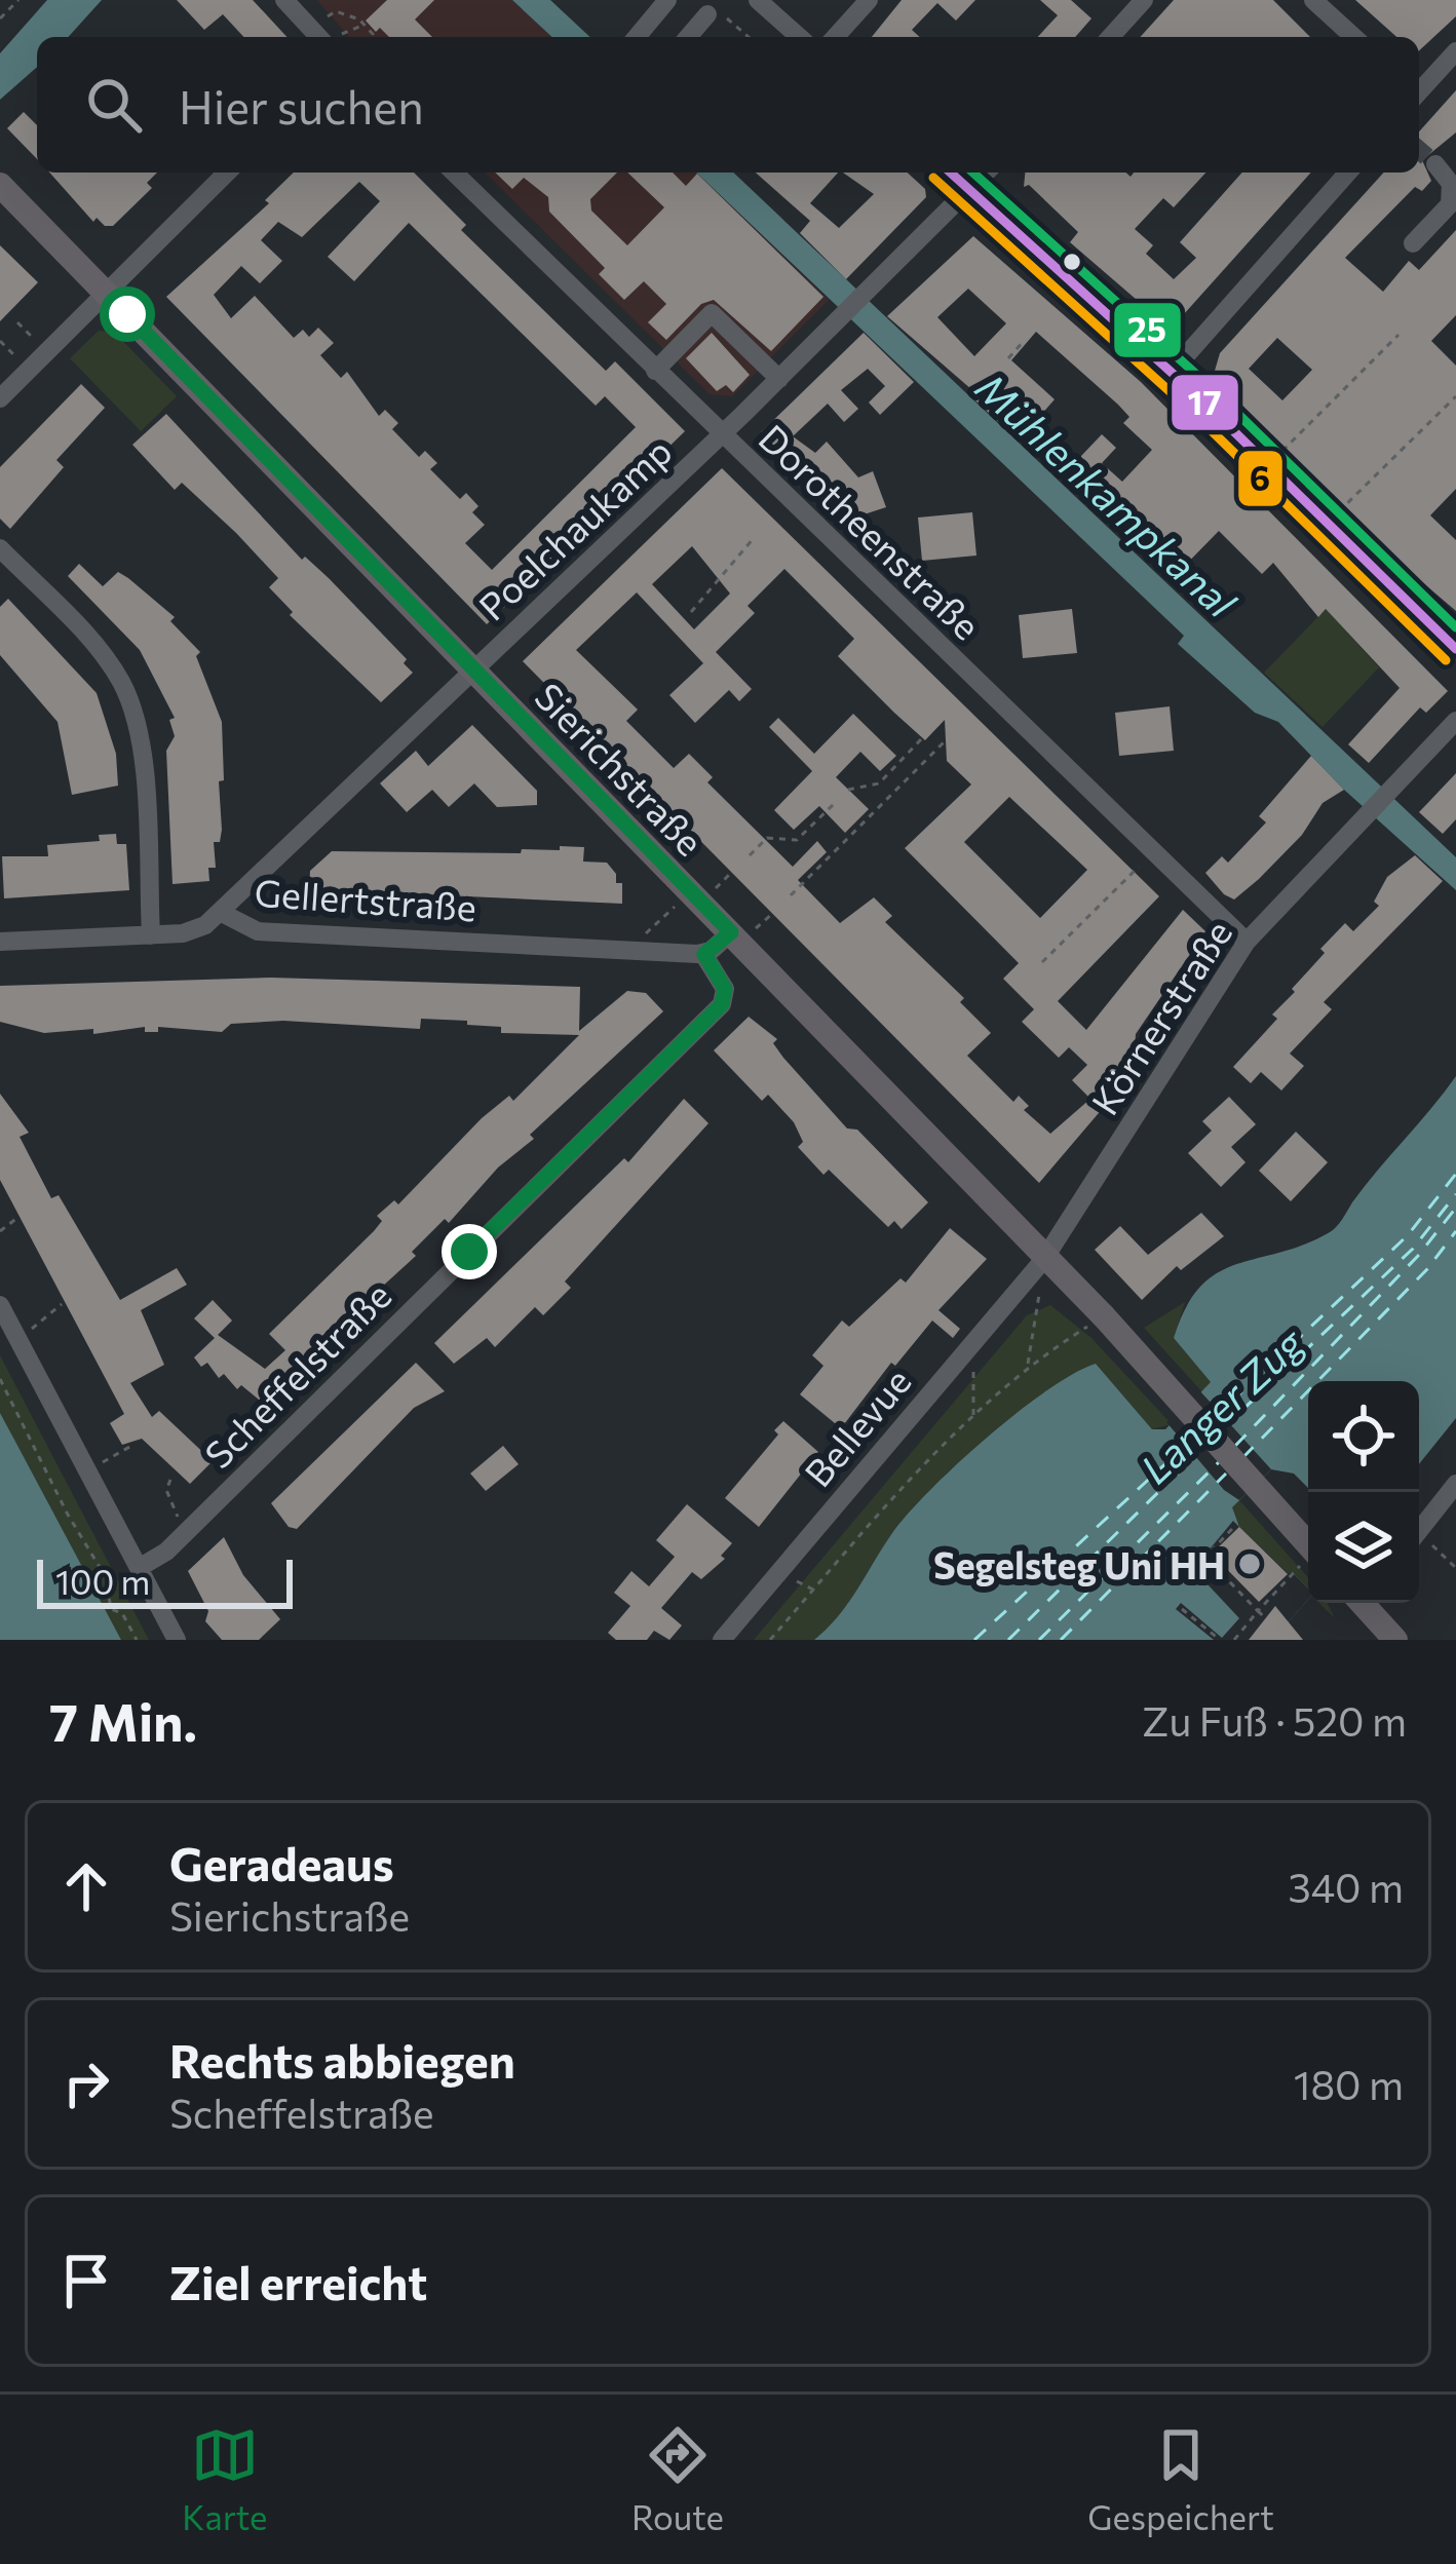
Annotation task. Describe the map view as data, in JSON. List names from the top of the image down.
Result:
{
  "streets": {
    "main road": ["Sierichstraße"],
    "street": [
      "Poelchaukamp",
      "Dorotheenstraße",
      "Gellertstraße",
      "Körnerstraße",
      "Scheffelstraße",
      "Bellevue"
    ]
  },
  "crossings": [
    ["Poelchaukamp", "Dorotheenstraße"],
    ["Poelchaukamp", "Sierichstraße"],
    ["Poelchaukamp", "Gellertstraße"],
    ["Dorotheenstraße", "Körnerstraße"],
    ["Sierichstraße", "Körnerstraße"],
    ["Sierichstraße", "Bellevue"],
    ["Gellertstraße", "Scheffelstraße"],
    ["Körnerstraße", "Bellevue"]
  ],
  "water": ["Mühlenkampkanal", "Langer Zug"],
  "places": ["Segelsteg Uni HH"],
  "lines": ["transit line 17", "transit line 25", "transit line 6"],
  "scale_bar": "100 m",
  "page": {
    "search": "Hier suchen",
    "scale": "100 m",
    "heading": ["7 Min.", "Zu Fuß · 520 m"],
    "list": [
      ["Geradeaus", "Sierichstraße", "340 m"],
      ["Rechts abbiegen", "Scheffelstraße", "180 m"],
      "Ziel erreicht"
    ],
    "nav": ["Karte", "Route", "Gespeichert"]
  }
}
